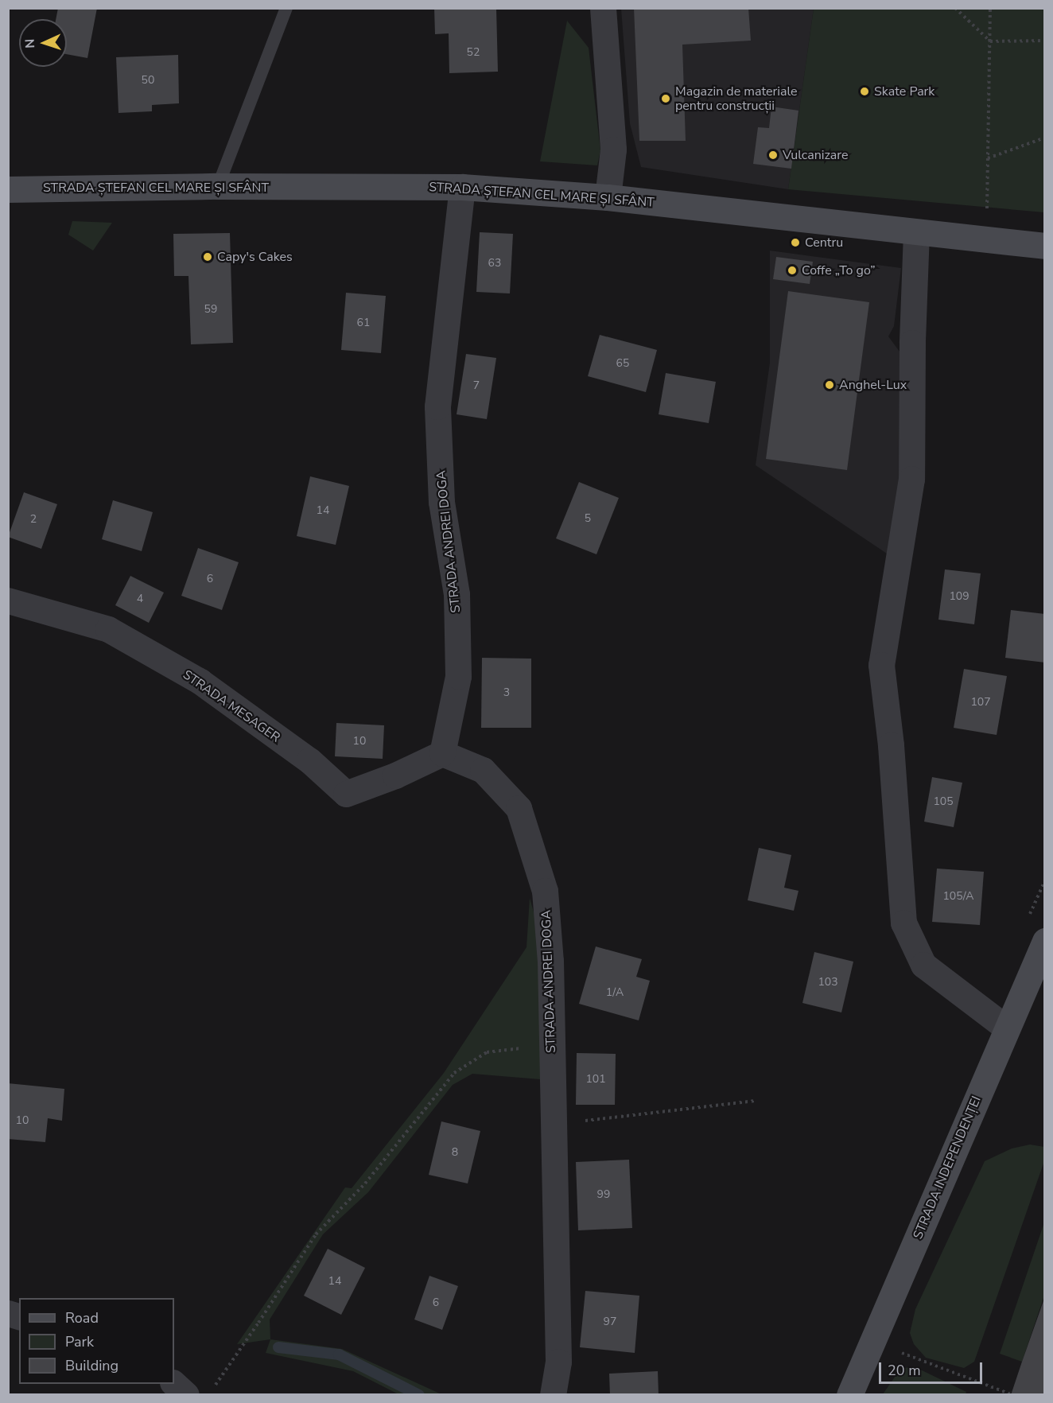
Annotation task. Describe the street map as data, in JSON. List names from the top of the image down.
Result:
{
  "streets": {
    "main road": ["STRADA ȘTEFAN CEL MARE ȘI SFÂNT", "STRADA INDEPENDENȚEI"],
    "street": ["STRADA ANDREI DOGA", "STRADA MESAGER"]
  },
  "crossings": [
    ["STRADA ȘTEFAN CEL MARE ȘI SFÂNT", "STRADA ANDREI DOGA"],
    ["STRADA ANDREI DOGA", "STRADA MESAGER"]
  ],
  "places": [
    "Skate Park",
    "Magazin de materiale pentru construcții",
    "Vulcanizare",
    "Centru",
    "Capy's Cakes",
    "Coffe „To go”",
    "Anghel-Lux"
  ],
  "house_numbers": [
    "52",
    "50",
    "63",
    "59",
    "61",
    "65",
    "7",
    "14",
    "5",
    "2",
    "6",
    "109",
    "4",
    "3",
    "107",
    "10",
    "105",
    "105/A",
    "103",
    "1/A",
    "101",
    "10",
    "8",
    "99",
    "14",
    "6",
    "97"
  ],
  "legend": ["Road", "Park", "Building"],
  "scale_bar": "20 m",
  "north": "left"
}
